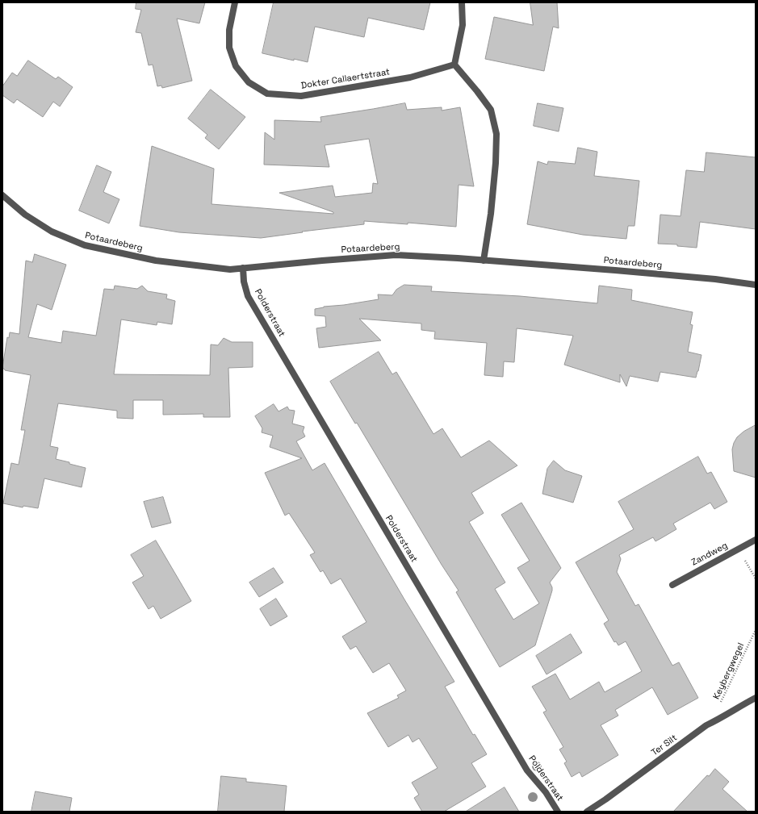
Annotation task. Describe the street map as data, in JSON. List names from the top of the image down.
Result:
{
  "streets": {
    "street": [
      "Dokter Callaertstraat",
      "Potaardeberg",
      "Polderstraat",
      "Zandweg",
      "Ter Silt"
    ],
    "path": ["Keybergwegel"]
  },
  "crossings": [
    ["Potaardeberg", "Polderstraat"],
    ["Keybergwegel", "Ter Silt"]
  ]
}
